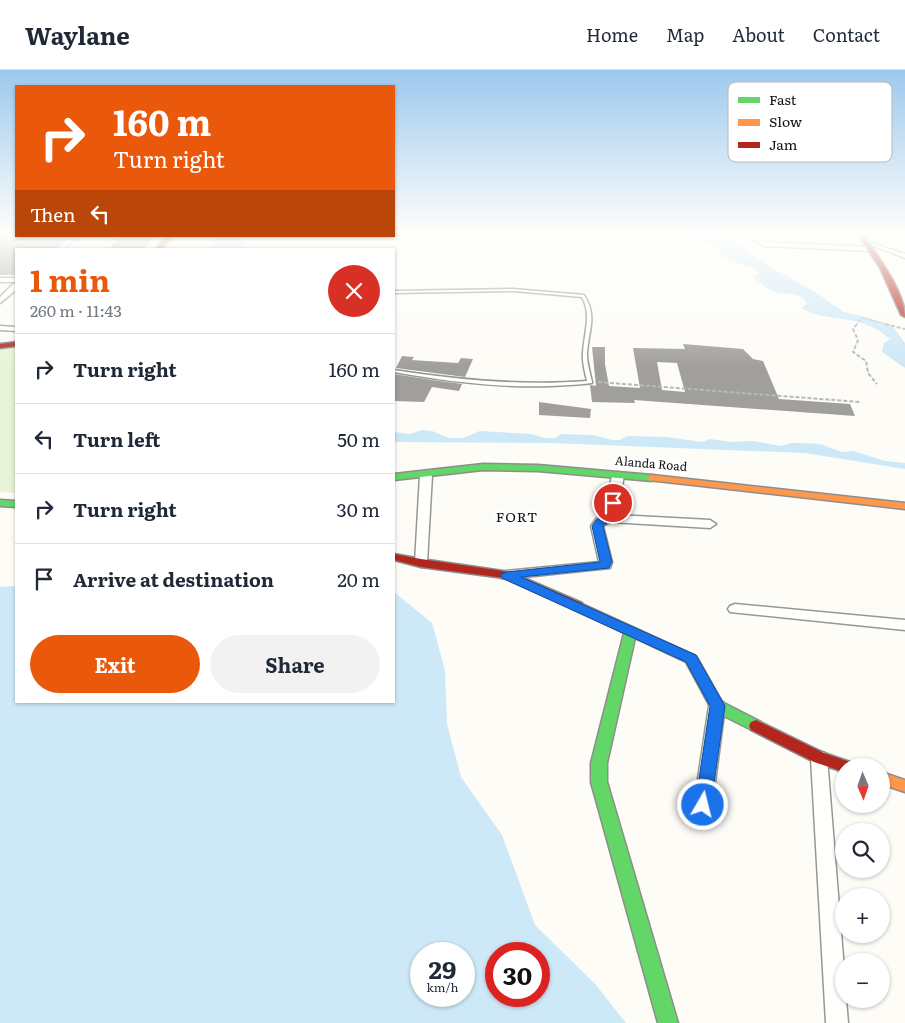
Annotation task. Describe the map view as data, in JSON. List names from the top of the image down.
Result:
{
  "streets": {
    "main road": ["Alanda Road"]
  },
  "districts": ["FORT"],
  "legend": ["Fast", "Slow", "Jam"],
  "north": "bottom",
  "page": {
    "header": "Waylane",
    "nav": [
      "Home",
      "Map",
      "About",
      "Contact"
    ],
    "turn": ["160 m", "Turn right"],
    "then": "Then",
    "heading": ["1 min", "260 m · 11:43"],
    "list": [
      {
        "name": "Turn right",
        "value": "160 m"
      },
      {
        "name": "Turn left",
        "value": "50 m"
      },
      {
        "name": "Turn right",
        "value": "30 m"
      },
      {
        "name": "Arrive at destination",
        "value": "20 m"
      }
    ],
    "buttons": ["Exit", "Share"],
    "map_buttons": ["+", "−"],
    "speed": "29 km/h",
    "limit": "30"
  }
}
